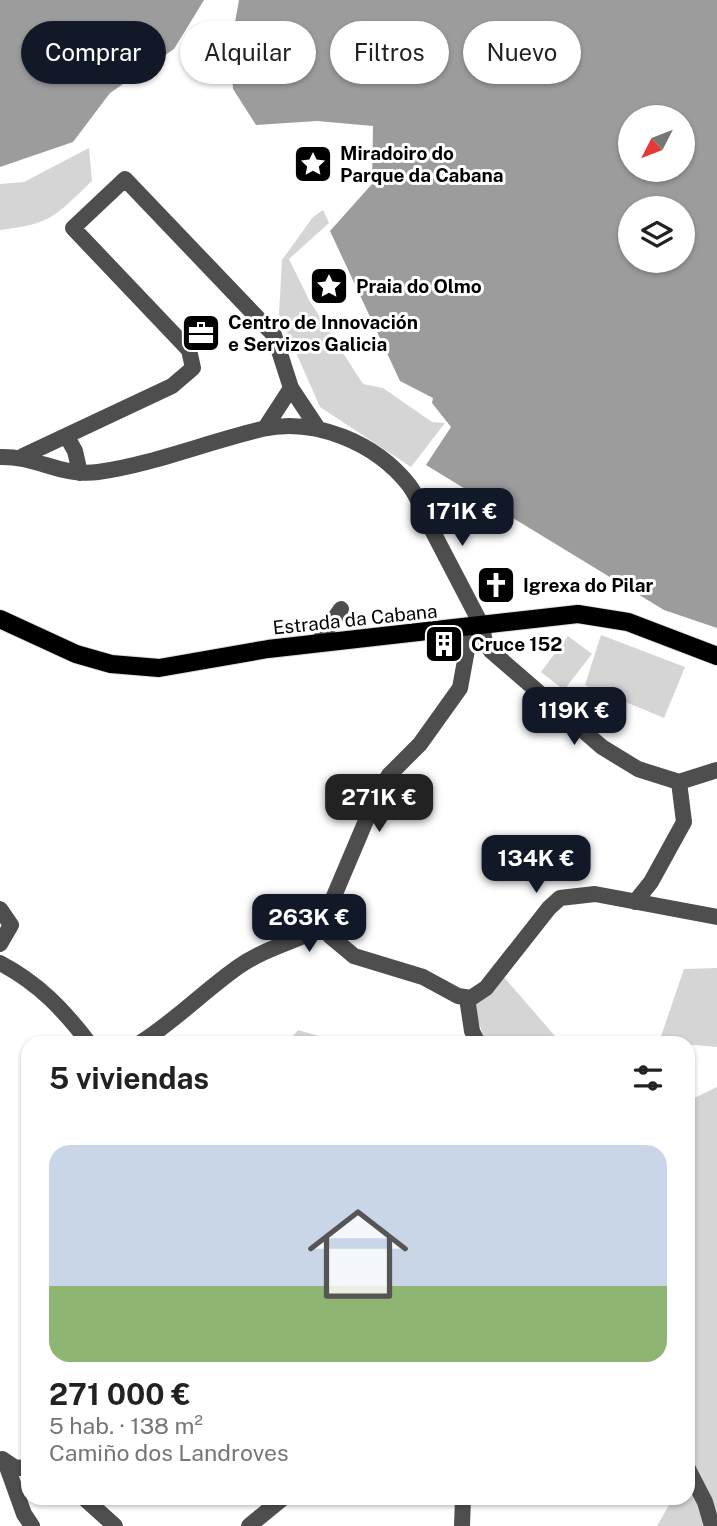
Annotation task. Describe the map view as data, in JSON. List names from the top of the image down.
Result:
{
  "streets": {
    "main road": ["Estrada da Cabana"]
  },
  "places": {
    "place": ["Miradoiro do Parque da Cabana", "Praia do Olmo"],
    "office": ["Centro de Innovación e Servizos Galicia"],
    "church": ["Igrexa do Pilar"],
    "building": ["Cruce 152"]
  },
  "north": "bottom left",
  "page": {
    "chip": [
      "Comprar",
      "Alquilar",
      "Filtros",
      "Nuevo"
    ],
    "price": [
      "171K €",
      "119K €",
      "271K €",
      "134K €",
      "263K €"
    ],
    "heading": "5 viviendas",
    "list": [
      {
        "name": "271 000 €",
        "note": "5 hab. · 138 m² · Camiño dos Landroves"
      }
    ]
  }
}
